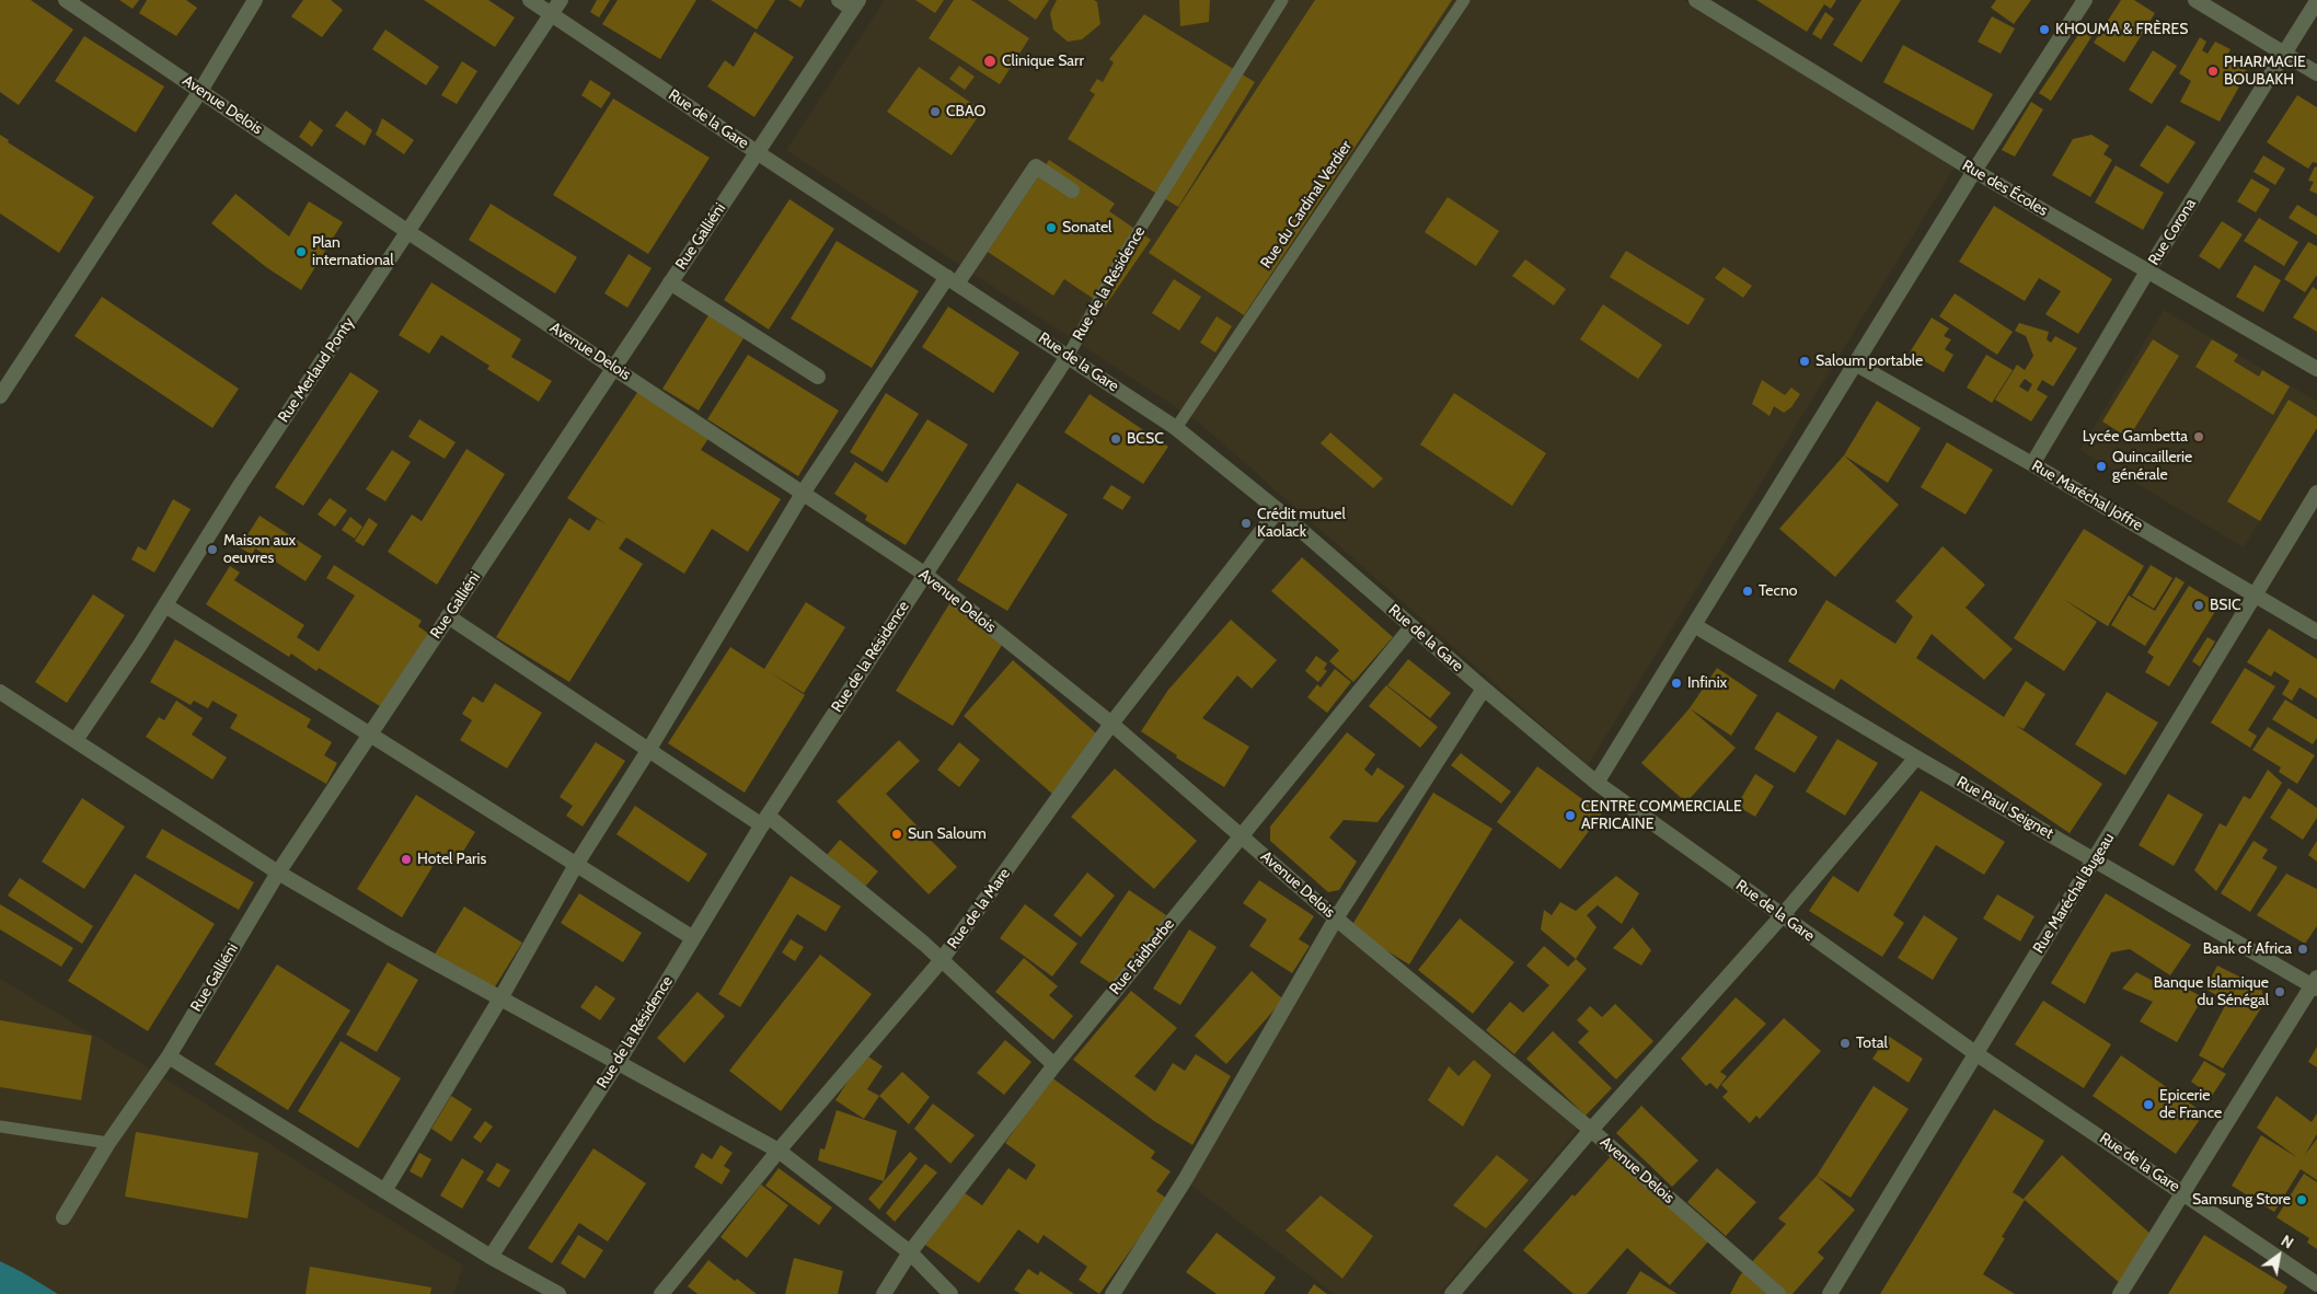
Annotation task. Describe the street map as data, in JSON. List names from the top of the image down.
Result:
{
  "streets": {
    "street": [
      "Avenue Delois",
      "Rue de la Gare",
      "Rue des Écoles",
      "Rue Corona",
      "Rue Galliéni",
      "Rue de la Résidence",
      "Rue Merlaud Ponty",
      "Rue Maréchal Joffre",
      "Rue Paul Seignet",
      "Rue Maréchal Bugeau",
      "Rue de la Mare",
      "Rue Faidherbe"
    ],
    "lane": ["Rue du Cardinal Verdier"]
  },
  "crossings": [
    ["Avenue Delois", "Rue Galliéni"],
    ["Avenue Delois", "Rue de la Résidence"],
    ["Avenue Delois", "Rue Merlaud Ponty"],
    ["Avenue Delois", "Rue de la Mare"],
    ["Avenue Delois", "Rue Faidherbe"],
    ["Rue de la Gare", "Rue du Cardinal Verdier"],
    ["Rue de la Gare", "Rue Galliéni"],
    ["Rue de la Gare", "Rue de la Résidence"],
    ["Rue de la Gare", "Rue Merlaud Ponty"],
    ["Rue de la Gare", "Rue Maréchal Bugeau"],
    ["Rue de la Gare", "Rue de la Mare"],
    ["Rue de la Gare", "Rue Faidherbe"],
    ["Rue des Écoles", "Rue Corona"],
    ["Rue Corona", "Rue Maréchal Joffre"],
    ["Rue Maréchal Joffre", "Rue Maréchal Bugeau"],
    ["Rue Paul Seignet", "Rue Maréchal Bugeau"]
  ],
  "places": [
    "KHOUMA & FRÈRES",
    "Clinique Sarr",
    "PHARMACIE BOUBAKH",
    "CBAO",
    "Sonatel",
    "Plan international",
    "Saloum portable",
    "Lycée Gambetta",
    "BCSC",
    "Quincaillerie générale",
    "Crédit mutuel Kaolack",
    "Maison aux oeuvres",
    "Tecno",
    "BSIC",
    "Infinix",
    "CENTRE COMMERCIALE AFRICAINE",
    "Sun Saloum",
    "Hotel Paris",
    "Bank of Africa",
    "Banque Islamique du Sénégal",
    "Total",
    "Epicerie de France",
    "Samsung Store"
  ],
  "north": "top right"
}
